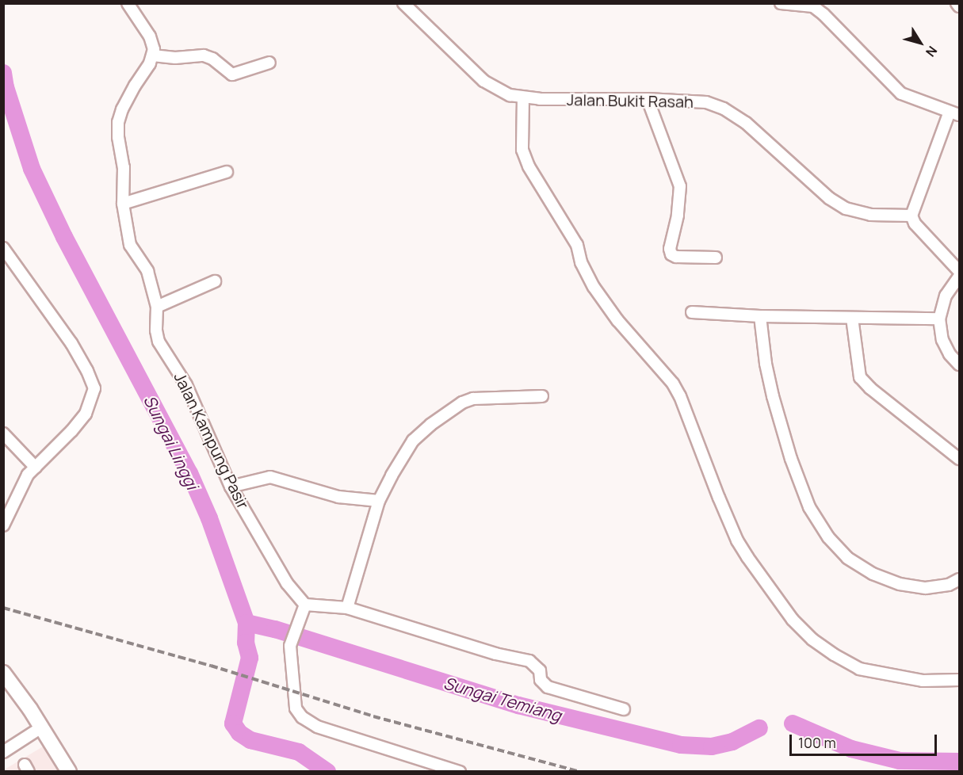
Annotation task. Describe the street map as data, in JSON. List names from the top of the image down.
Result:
{
  "streets": {
    "street": ["Jalan Bukit Rasah", "Jalan Kampung Pasir"]
  },
  "water": ["Sungai Linggi", "Sungai Temiang"],
  "scale_bar": "100 m",
  "north": "bottom right"
}
